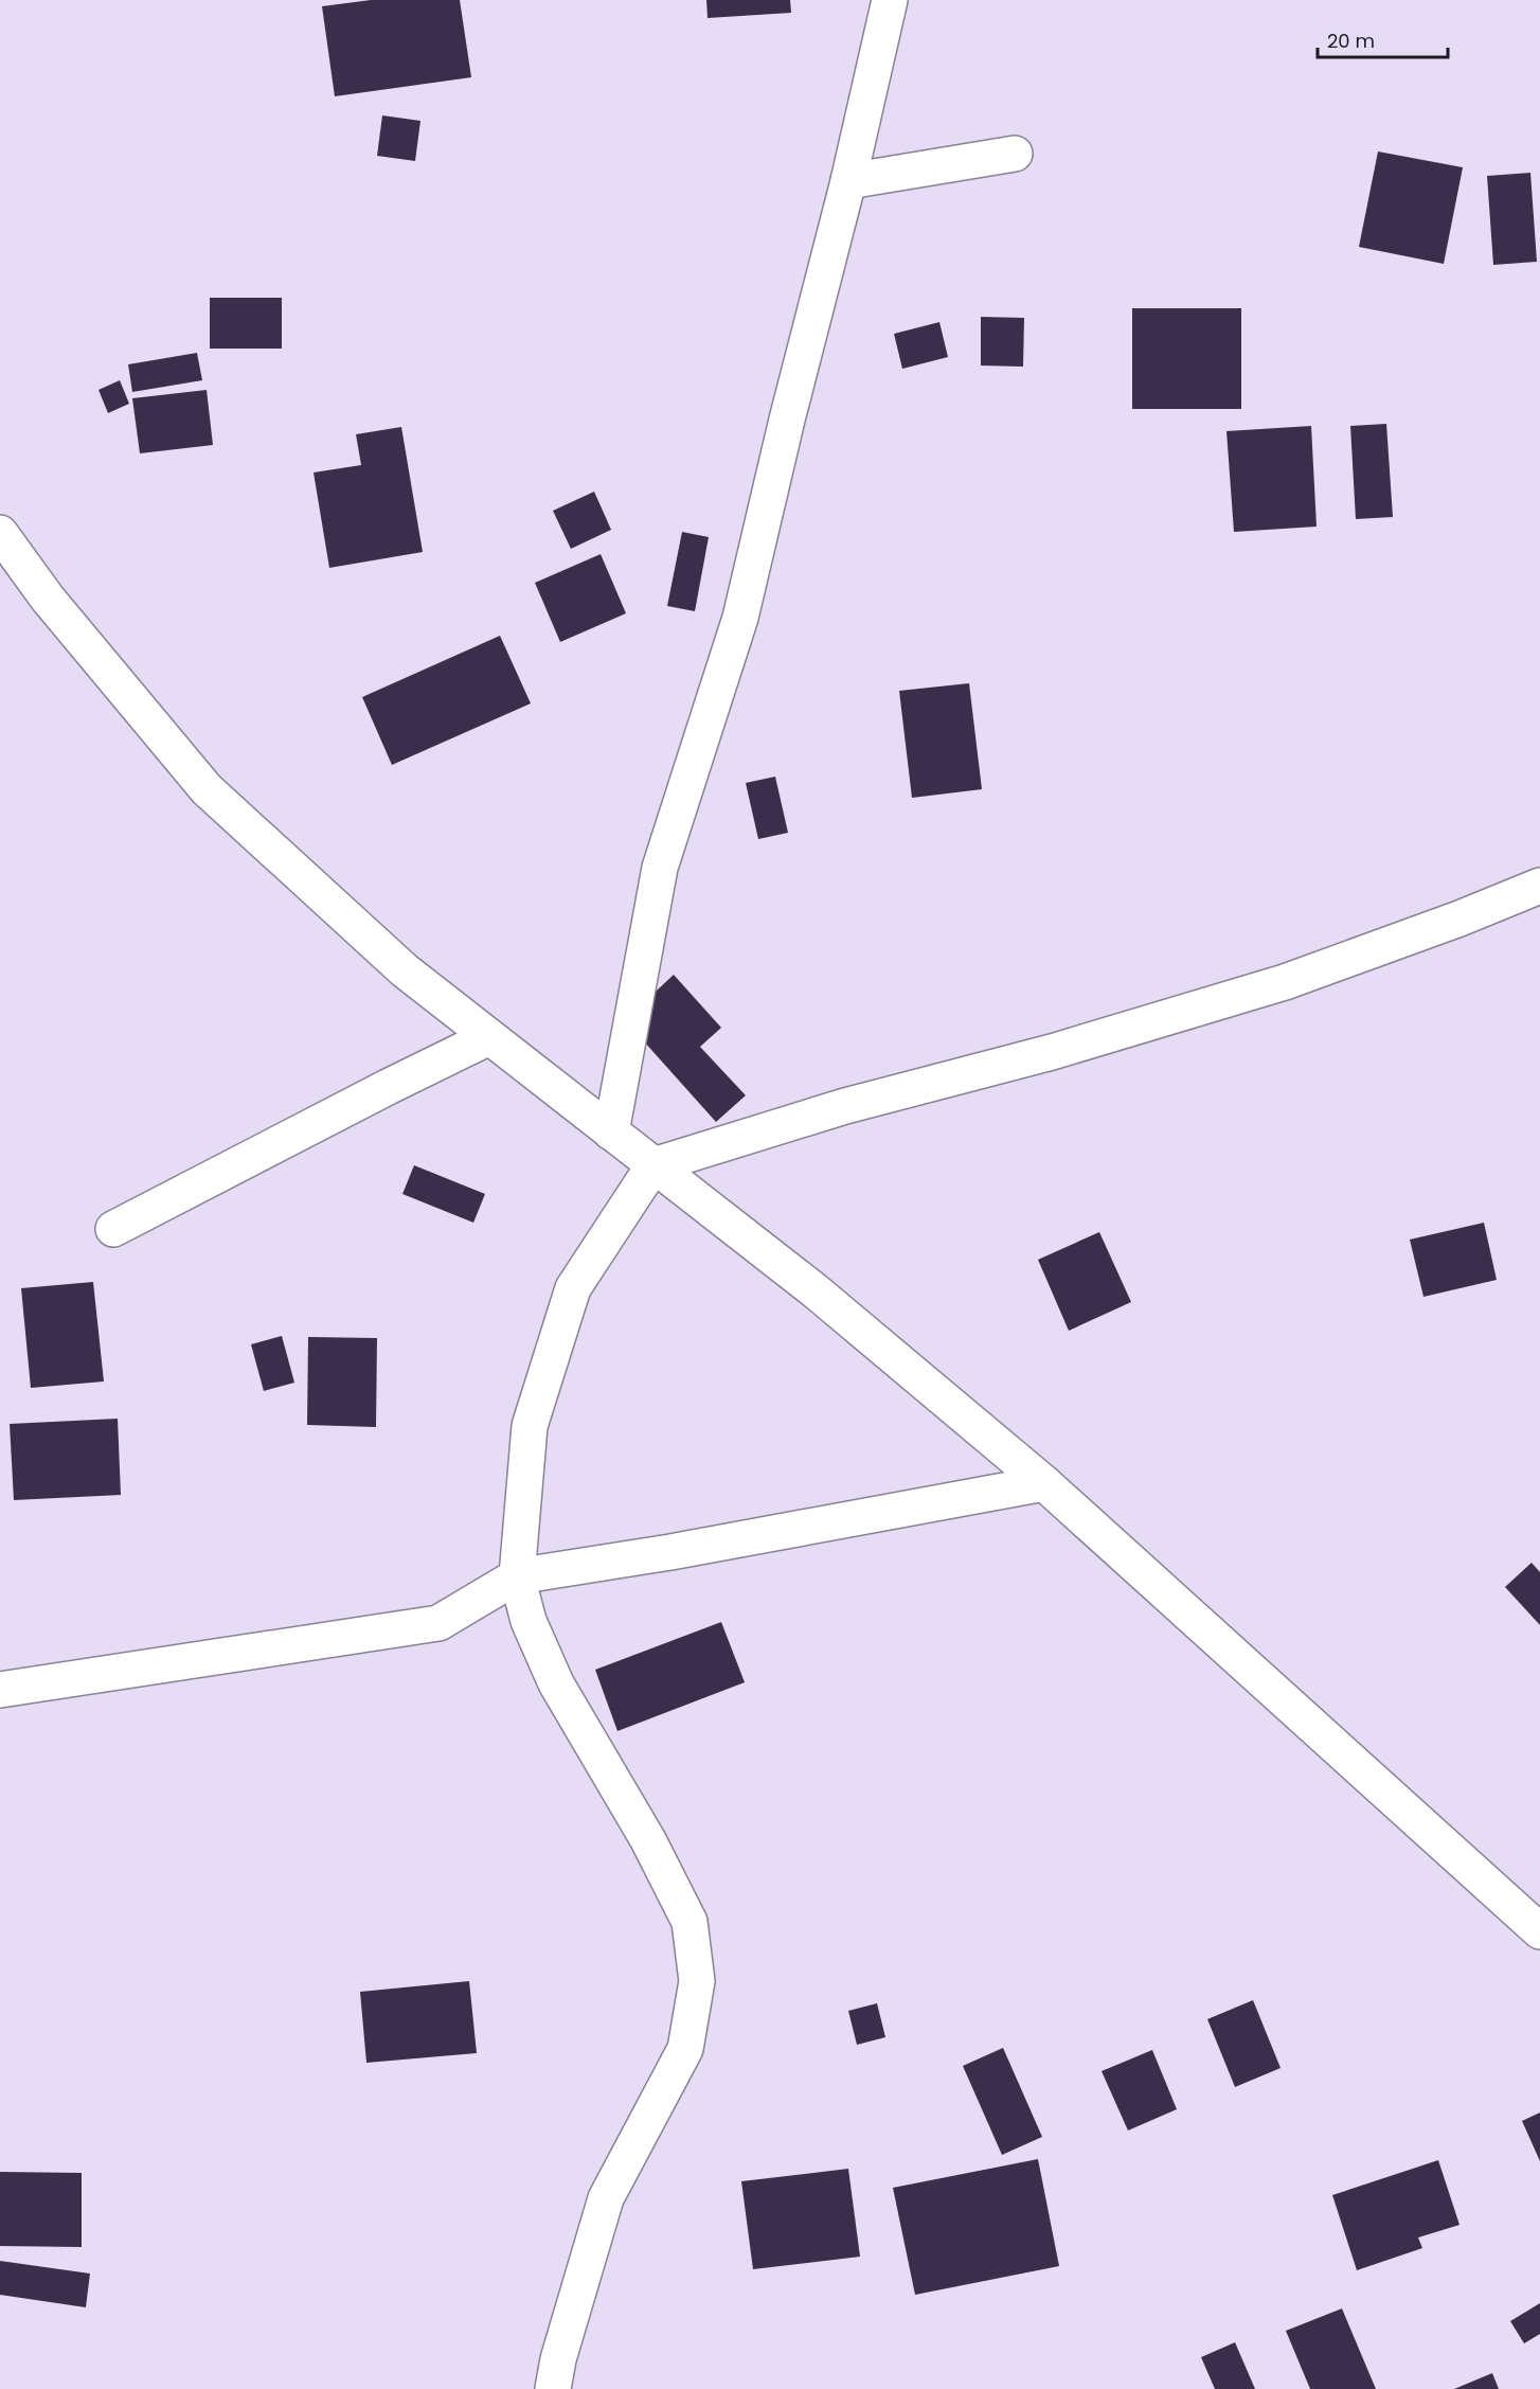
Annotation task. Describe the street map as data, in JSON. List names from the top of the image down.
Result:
{
  "scale_bar": "20 m"
}
